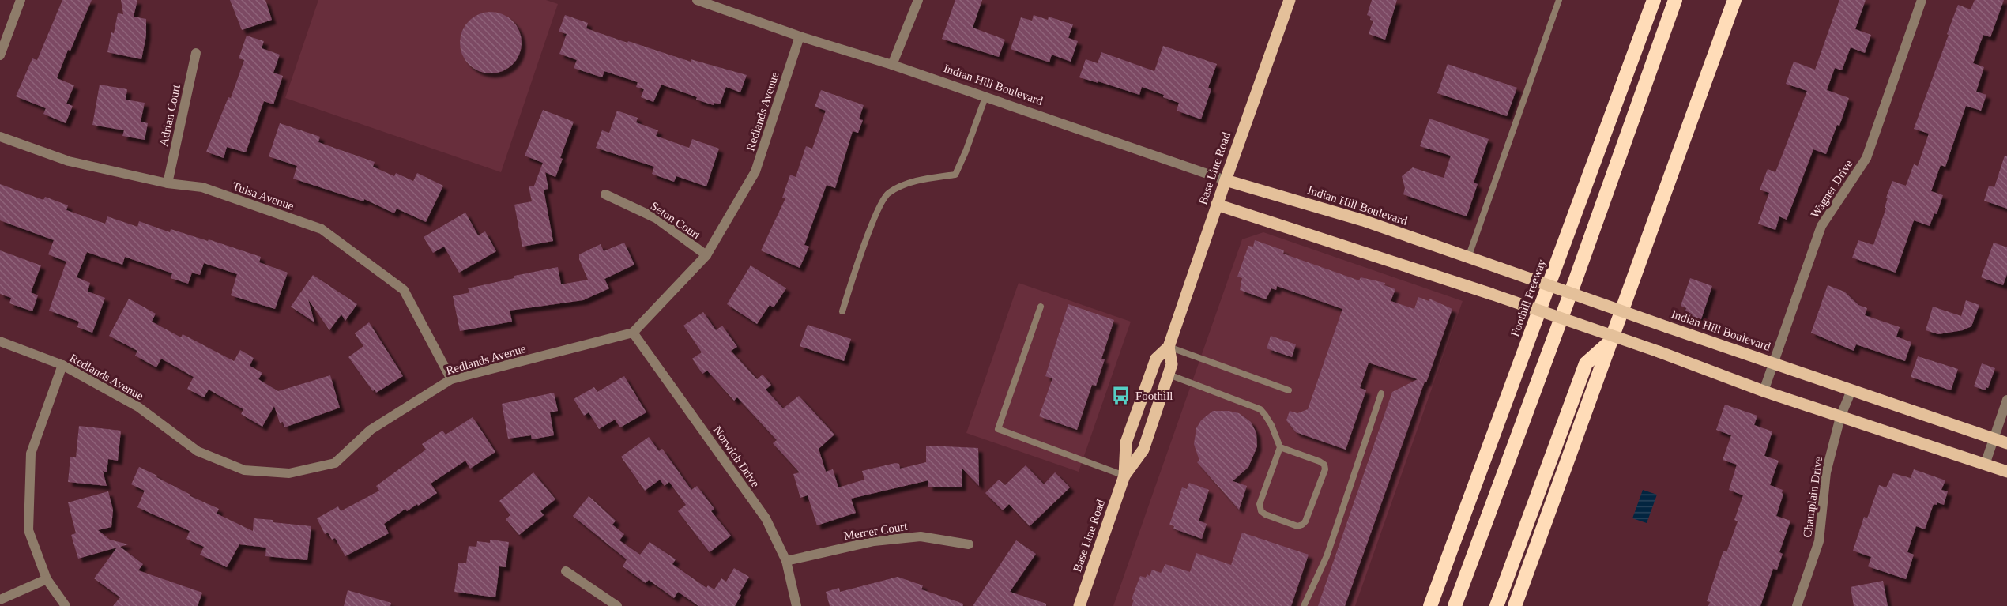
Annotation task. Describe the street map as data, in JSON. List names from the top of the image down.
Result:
{
  "streets": {
    "highway": ["Foothill Freeway"],
    "main road": ["Indian Hill Boulevard", "Base Line Road"],
    "street": [
      "Redlands Avenue",
      "Adrian Court",
      "Wagner Drive",
      "Tulsa Avenue",
      "Seton Court",
      "Norwich Drive",
      "Champlain Drive",
      "Mercer Court"
    ]
  },
  "crossings": [
    ["Indian Hill Boulevard", "Redlands Avenue"],
    ["Indian Hill Boulevard", "Base Line Road"],
    ["Indian Hill Boulevard", "Wagner Drive"],
    ["Indian Hill Boulevard", "Champlain Drive"],
    ["Redlands Avenue", "Tulsa Avenue"],
    ["Redlands Avenue", "Seton Court"],
    ["Redlands Avenue", "Norwich Drive"],
    ["Adrian Court", "Tulsa Avenue"],
    ["Norwich Drive", "Mercer Court"]
  ],
  "places": {
    "bus stop": ["Foothill"]
  }
}
